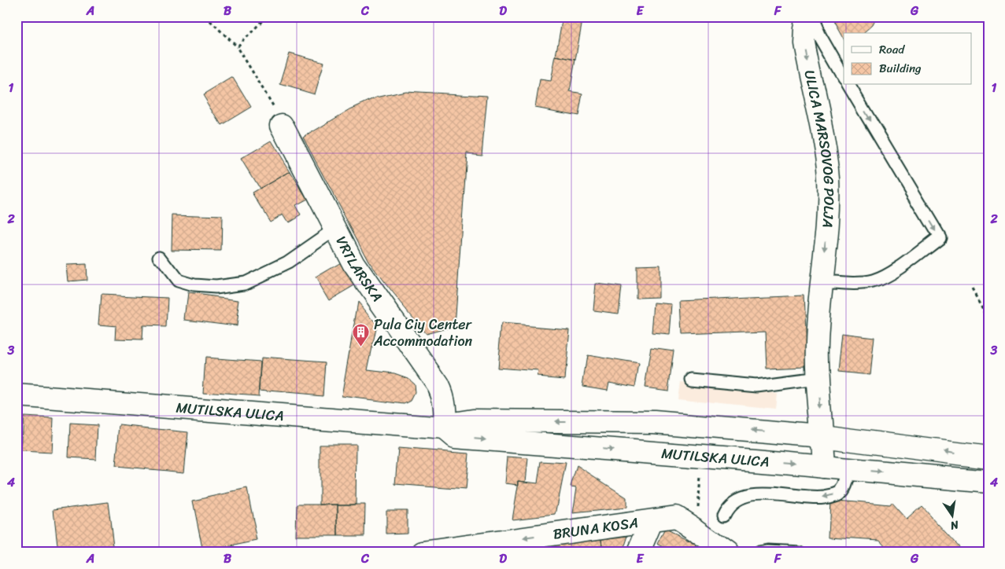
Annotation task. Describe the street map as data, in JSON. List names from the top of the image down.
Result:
{
  "streets": {
    "main road": [
      "ULICA MARSOVOG POLJA",
      "VRTLARSKA",
      "MUTILSKA ULICA",
      "BRUNA KOSA"
    ]
  },
  "crossings": [
    ["ULICA MARSOVOG POLJA", "MUTILSKA ULICA"],
    ["VRTLARSKA", "MUTILSKA ULICA"]
  ],
  "one_way": ["ULICA MARSOVOG POLJA", "BRUNA KOSA"],
  "places": {
    "building": ["Pula Ciy Center Accommodation"]
  },
  "legend": ["Road", "Building"],
  "north": "bottom",
  "grid": {
    "columns": [
      "A",
      "B",
      "C",
      "D",
      "E",
      "F",
      "G"
    ],
    "rows": [
      "1",
      "2",
      "3",
      "4"
    ]
  }
}
